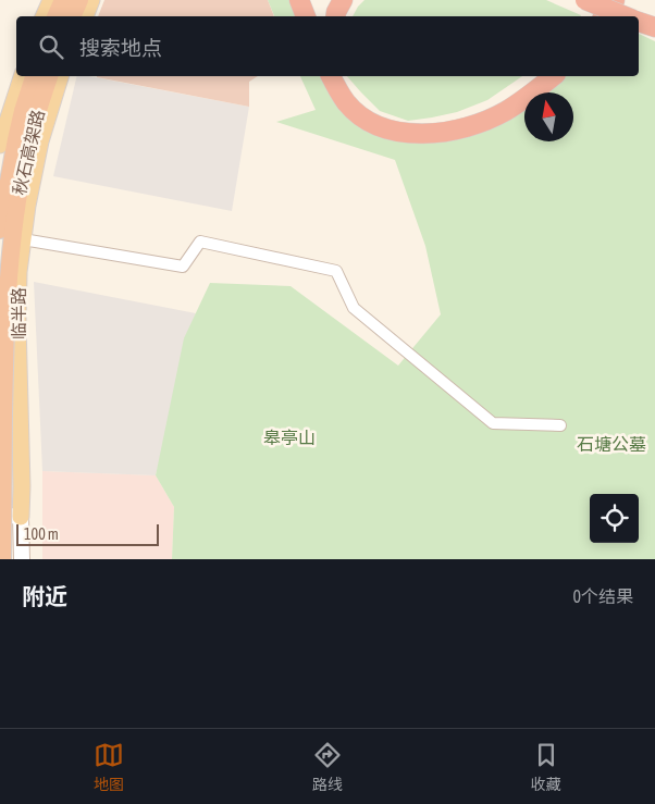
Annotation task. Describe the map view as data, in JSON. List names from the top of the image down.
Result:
{
  "streets": {
    "highway": ["秋石高架路"],
    "main road": ["临半路"]
  },
  "parks": ["皋亭山", "石塘公墓"],
  "scale_bar": "100 m",
  "north": "top",
  "page": {
    "search": "搜索地点",
    "scale": "100 m",
    "heading": ["附近", "0个结果"],
    "nav": ["地图", "路线", "收藏"]
  }
}
